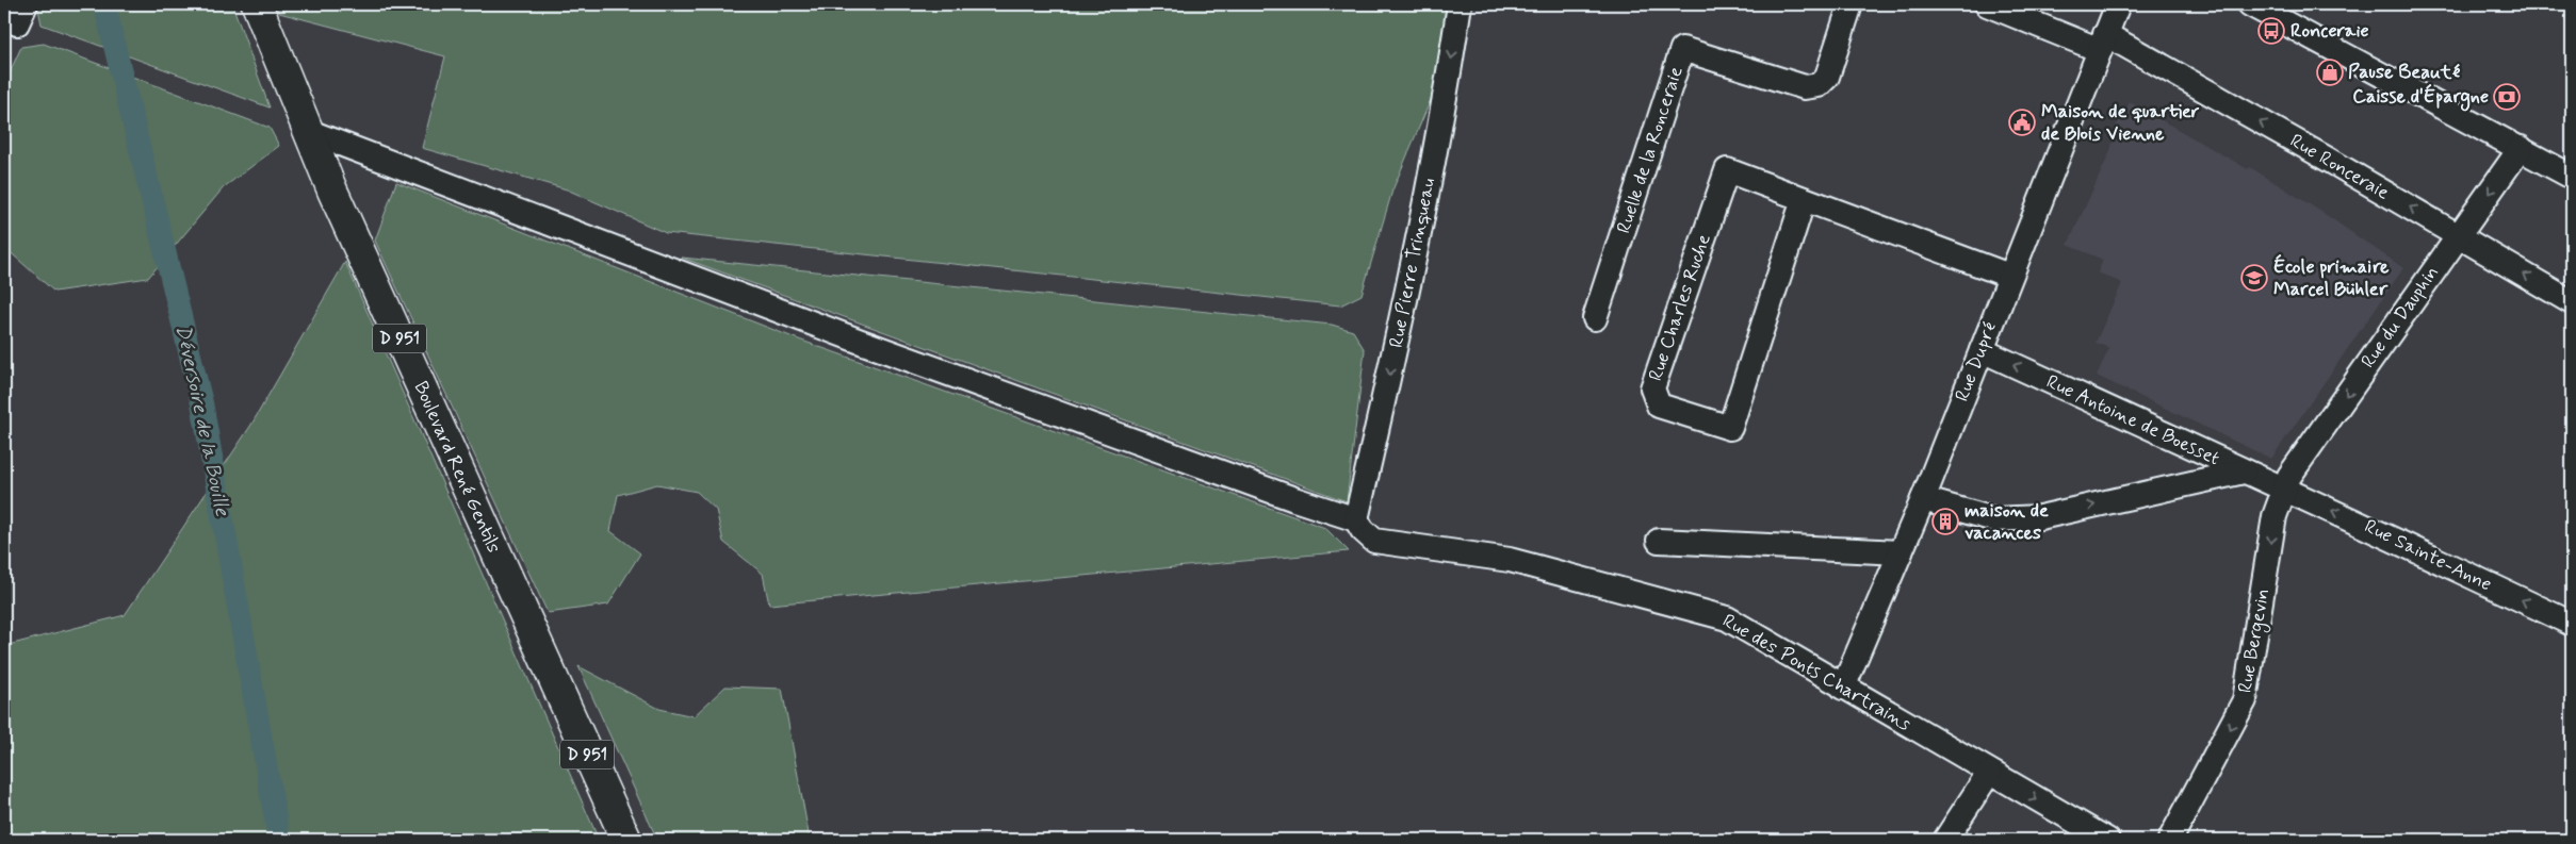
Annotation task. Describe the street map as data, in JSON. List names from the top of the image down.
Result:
{
  "streets": {
    "main road": ["D 951", "Boulevard René Gentils"],
    "street": [
      "Ruelle de la Ronceraie",
      "Rue Ronceraie",
      "Rue Pierre Trinqueau",
      "Rue Charles Ruche",
      "Rue du Dauphin",
      "Rue Dupré",
      "Rue Antoine de Boesset",
      "Rue Sainte-Anne",
      "Rue Bergevin",
      "Rue des Ponts Chartrains"
    ]
  },
  "crossings": [
    ["Rue Ronceraie", "Rue du Dauphin"],
    ["Rue Ronceraie", "Rue Dupré"],
    ["Rue Pierre Trinqueau", "Rue des Ponts Chartrains"],
    ["Rue Charles Ruche", "Rue Dupré"],
    ["Rue du Dauphin", "Rue Antoine de Boesset"],
    ["Rue du Dauphin", "Rue Sainte-Anne"],
    ["Rue du Dauphin", "Rue Bergevin"],
    ["Rue Dupré", "Rue Antoine de Boesset"],
    ["Rue Dupré", "Rue des Ponts Chartrains"],
    ["Rue Antoine de Boesset", "Rue Sainte-Anne"],
    ["Rue Antoine de Boesset", "Rue Bergevin"],
    ["Rue Sainte-Anne", "Rue Bergevin"]
  ],
  "one_way": [
    "Rue Pierre Trinqueau",
    "Rue du Dauphin",
    "Rue Antoine de Boesset",
    "Rue Sainte-Anne",
    "Rue Bergevin"
  ],
  "water": ["Déversoire de la Bouille"],
  "places": {
    "bus stop": ["Ronceraie"],
    "shop": ["Pause Beauté"],
    "bank": ["Caisse d'Épargne"],
    "public building": ["Maison de quartier de Blois Vienne"],
    "school or university": ["École primaire Marcel Bühler"],
    "building": ["maison de vacances"]
  }
}
